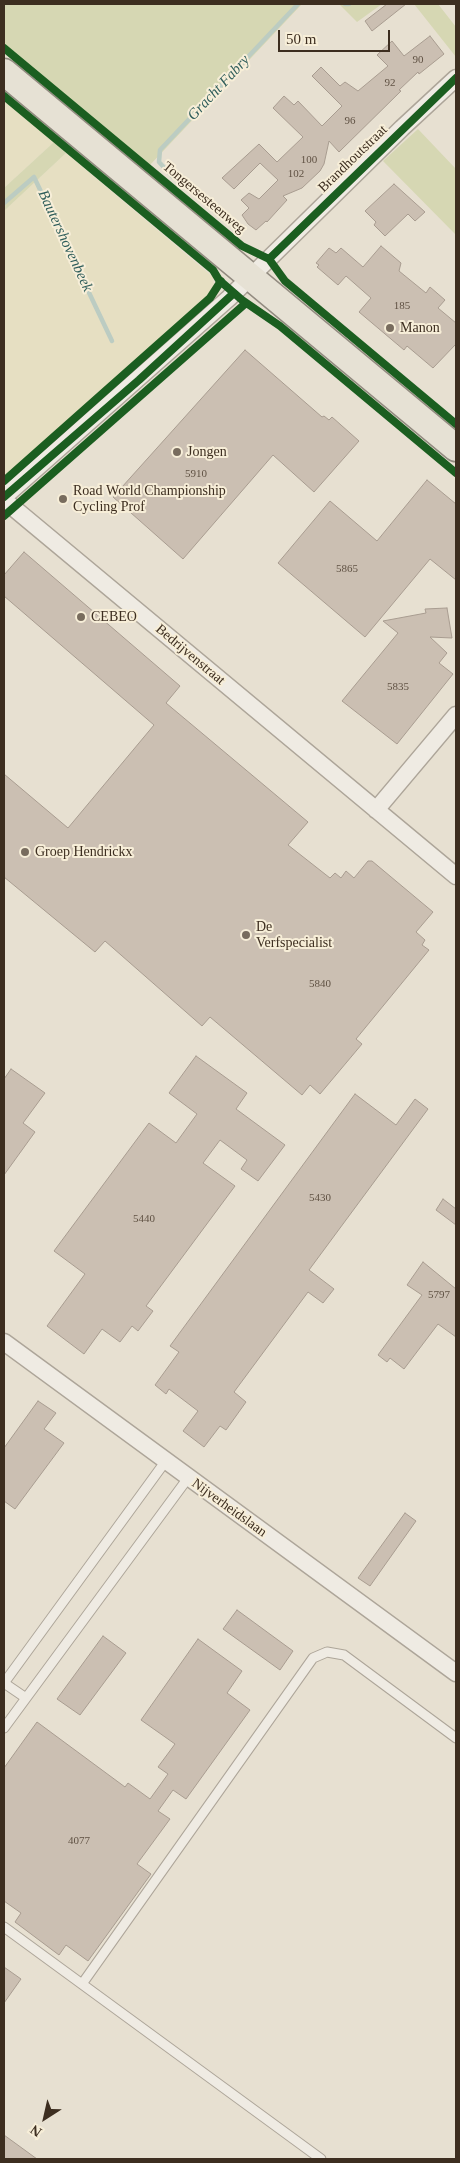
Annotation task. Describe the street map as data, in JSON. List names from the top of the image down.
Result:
{
  "streets": {
    "street": ["Brandhoutstraat", "Bedrijvenstraat", "Nijverheidslaan"],
    "cycle path": ["Tongersesteenweg"]
  },
  "crossings": [
    ["Brandhoutstraat", "Bedrijvenstraat"]
  ],
  "water": ["Gracht Fabry", "Bautershovenbeek"],
  "places": [
    "Manon",
    "Jongen",
    "Road World Championship Cycling Prof",
    "CEBEO",
    "Groep Hendrickx",
    "De Verfspecialist"
  ],
  "house_numbers": [
    "90",
    "92",
    "96",
    "100",
    "102",
    "185",
    "5910",
    "5865",
    "5835",
    "5840",
    "5430",
    "5440",
    "5797",
    "4077"
  ],
  "scale_bar": "50 m",
  "north": "bottom left"
}
